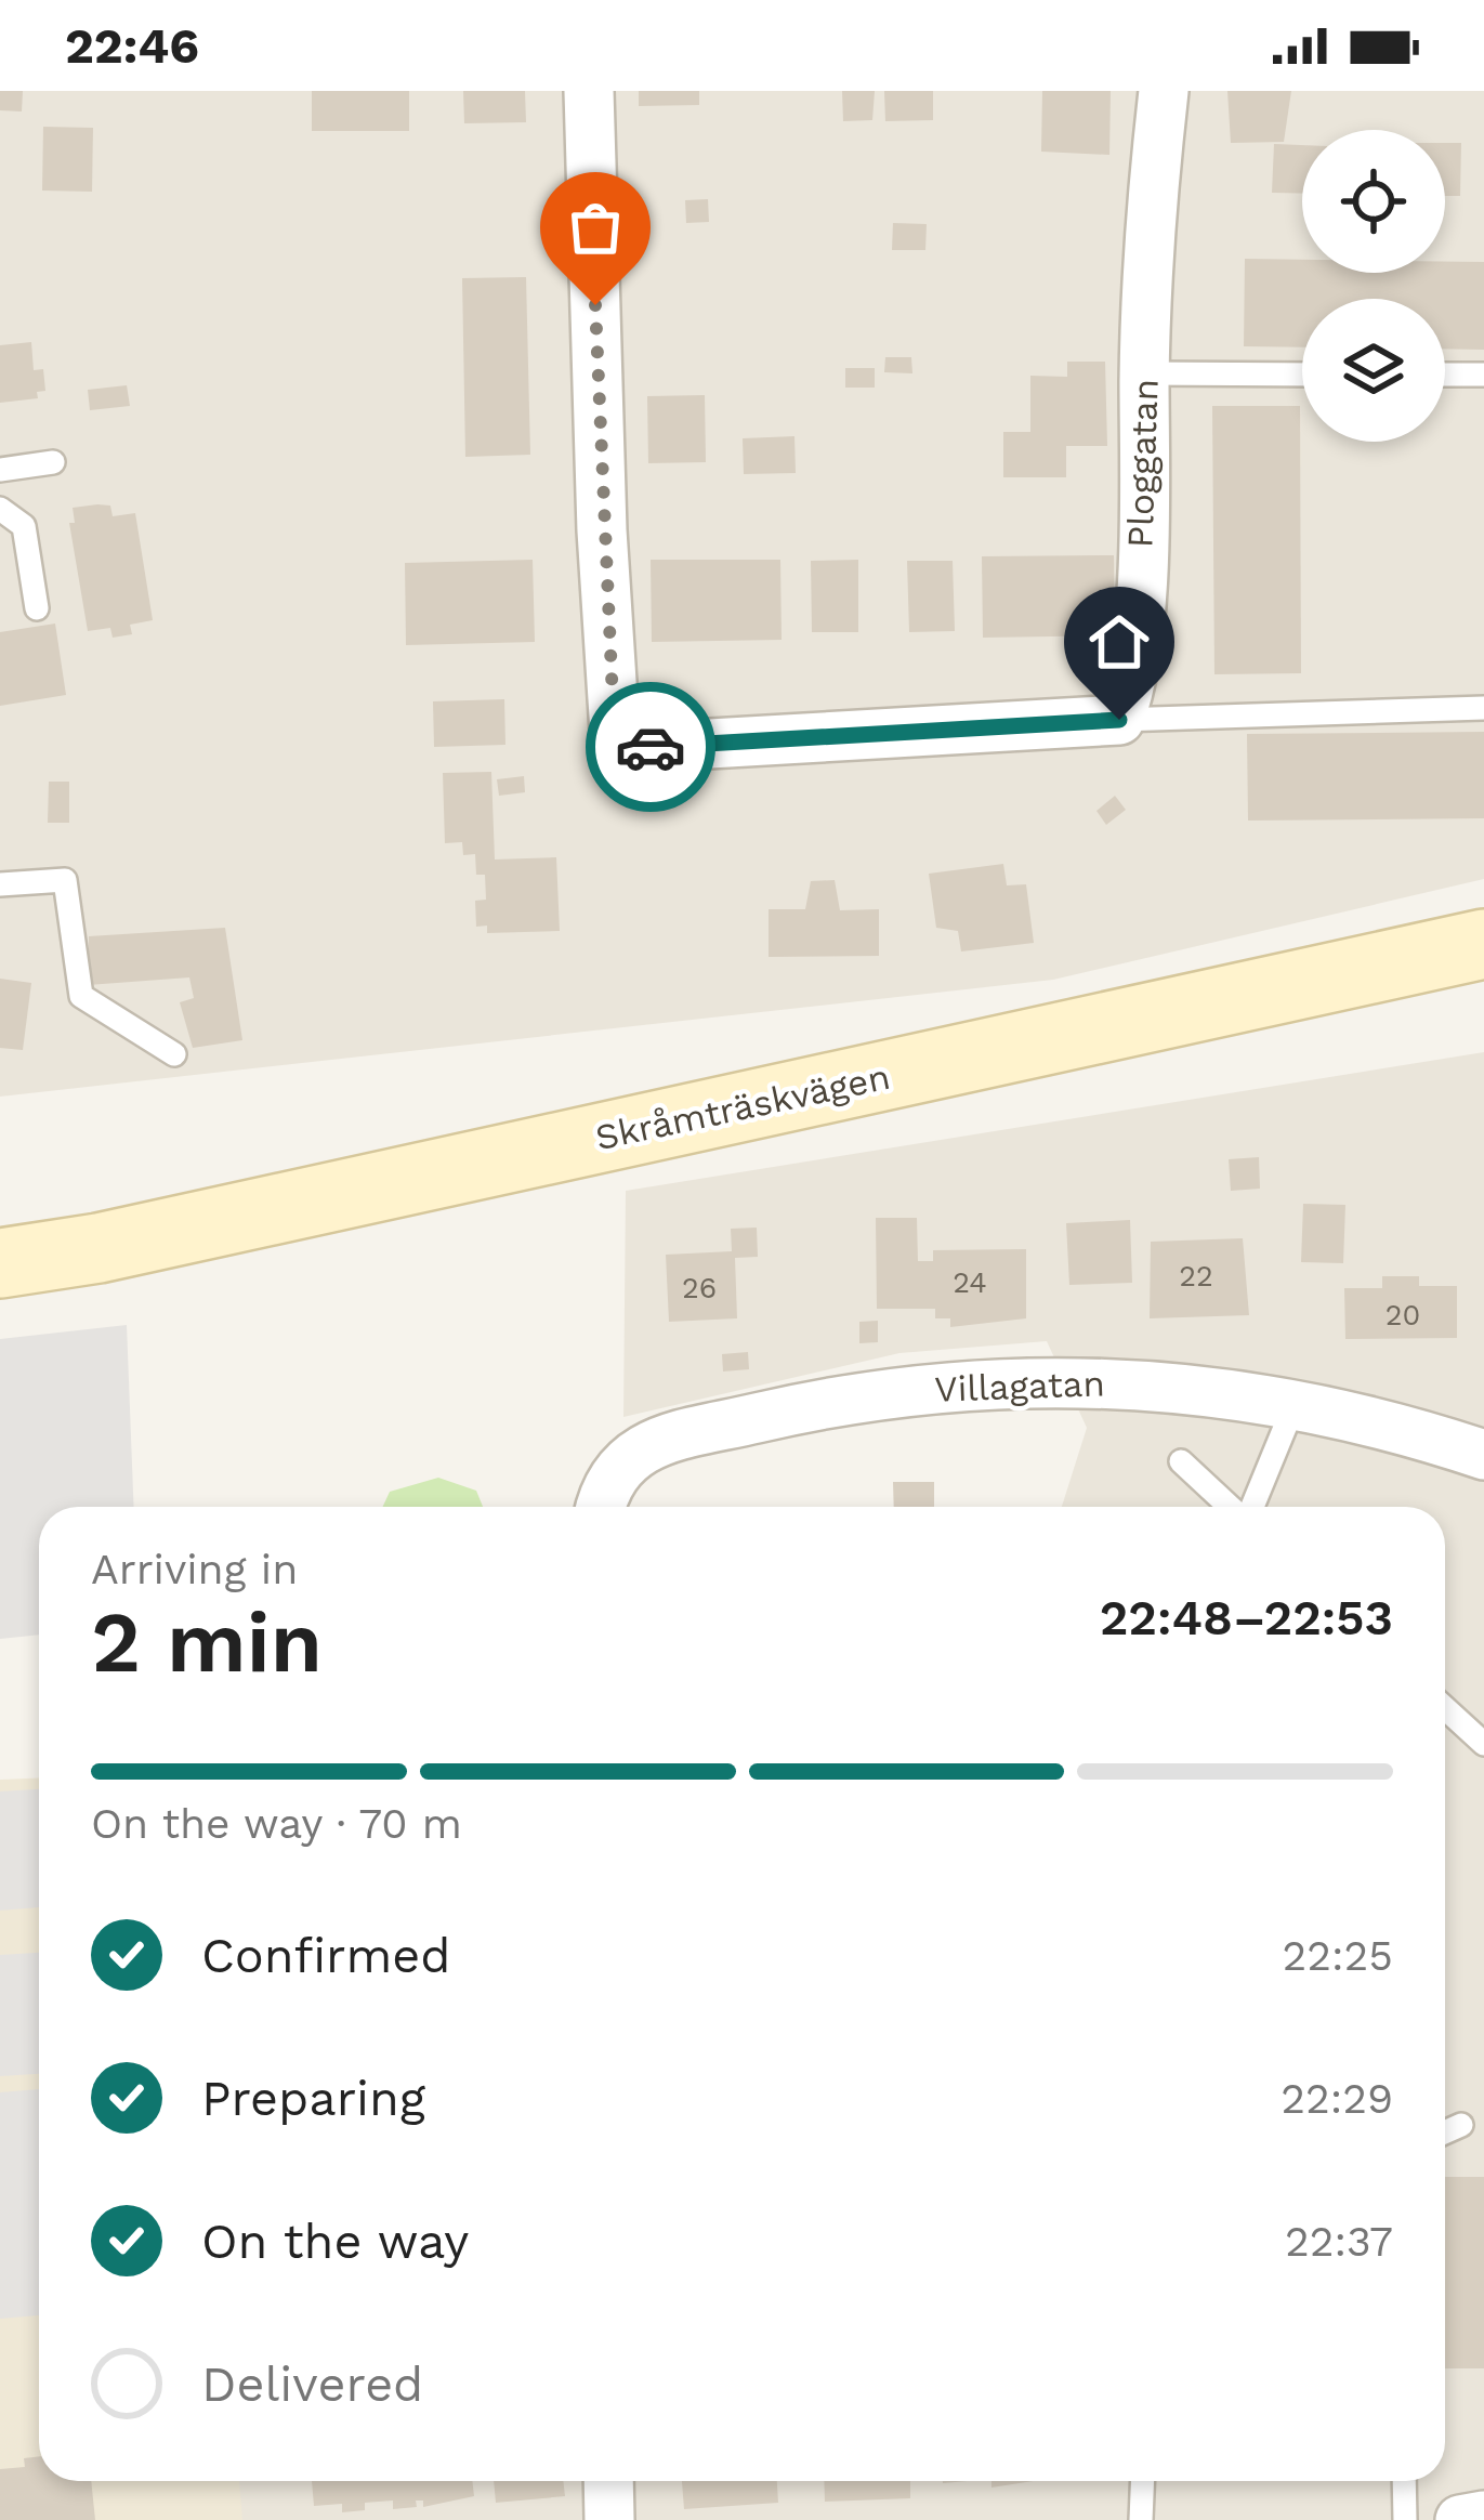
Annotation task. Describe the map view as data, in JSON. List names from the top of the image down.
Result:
{
  "streets": {
    "main road": ["Skråmträskvägen"],
    "street": ["Ploggatan", "Villagatan"]
  },
  "house_numbers": [
    "22",
    "24",
    "26",
    "20"
  ],
  "page": {
    "status": "22:46",
    "heading": ["2 min", "Arriving in", "22:48–22:53"],
    "bar": "On the way · 70 m",
    "list": [
      ["Confirmed", "22:25"],
      ["Preparing", "22:29"],
      ["On the way", "22:37"],
      "Delivered"
    ]
  }
}
